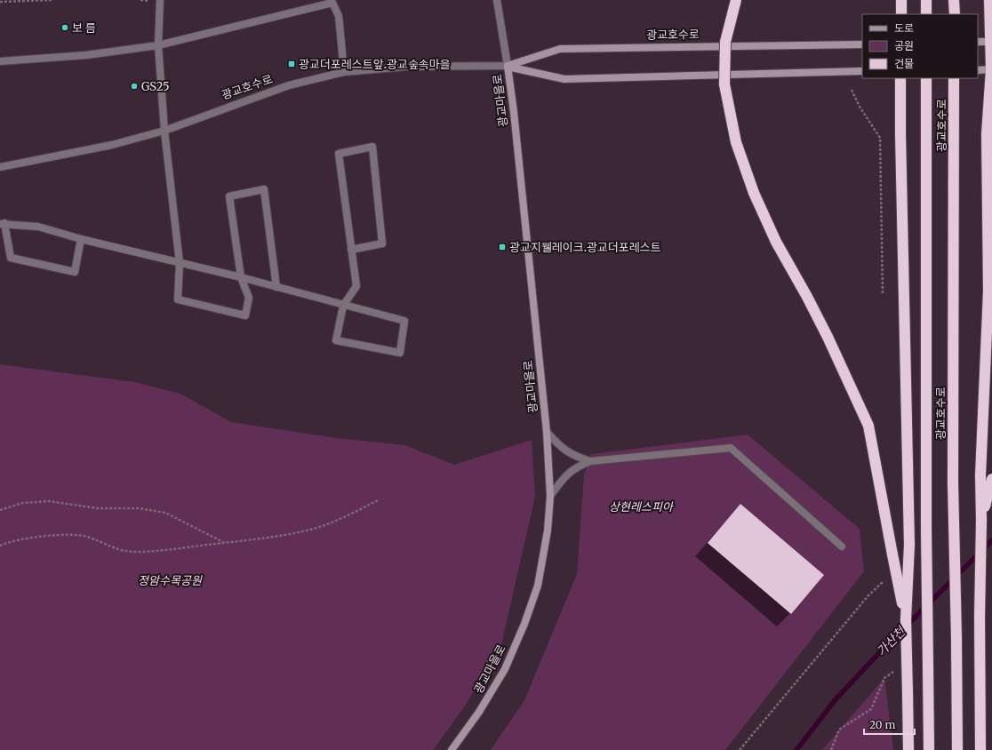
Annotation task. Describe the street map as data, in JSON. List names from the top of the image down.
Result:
{
  "streets": {
    "highway": ["광교호수로"],
    "main road": ["광교마을로"]
  },
  "crossings": [
    ["광교호수로", "광교마을로"]
  ],
  "water": ["가산천"],
  "parks": ["상현레스피아", "정암수목공원"],
  "places": {
    "other": ["보 름", "GS25"],
    "transit": ["광교더포레스트앞.광교숲속마을", "광교지웰레이크.광교더포레스트"]
  },
  "legend": ["도로", "공원", "건물"],
  "scale_bar": "20 m"
}
